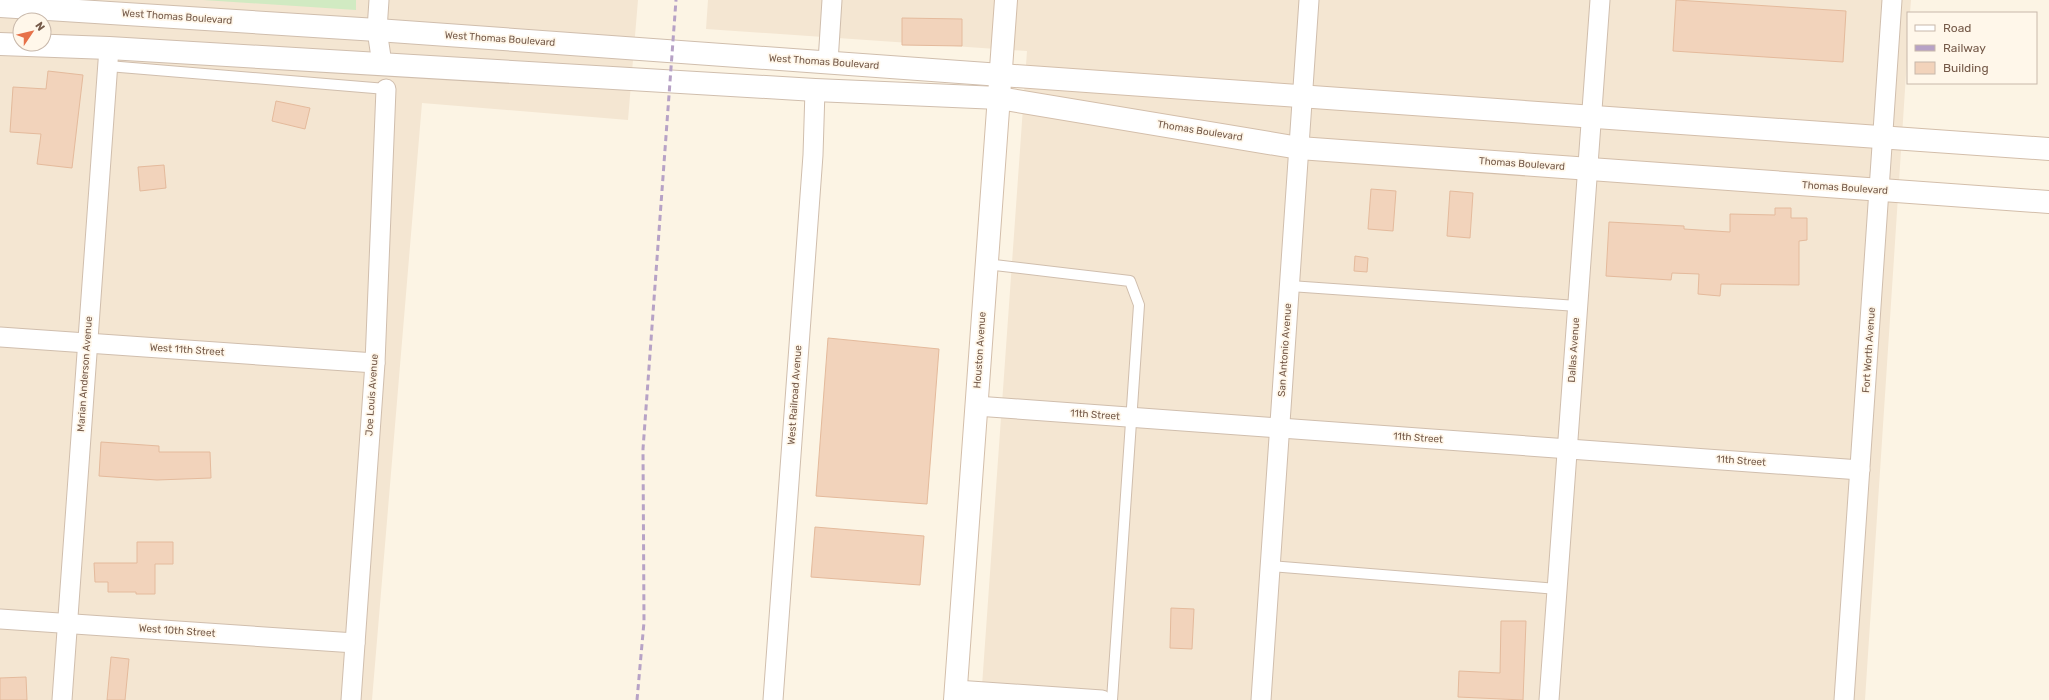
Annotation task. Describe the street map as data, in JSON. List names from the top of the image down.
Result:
{
  "streets": {
    "main road": ["West Thomas Boulevard", "Thomas Boulevard", "Houston Avenue"],
    "street": [
      "West 11th Street",
      "San Antonio Avenue",
      "Dallas Avenue",
      "Fort Worth Avenue",
      "Marian Anderson Avenue",
      "Joe Louis Avenue",
      "West Railroad Avenue",
      "11th Street",
      "West 10th Street"
    ]
  },
  "crossings": [
    ["West Thomas Boulevard", "Houston Avenue"],
    ["Thomas Boulevard", "Houston Avenue"],
    ["Thomas Boulevard", "San Antonio Avenue"],
    ["Thomas Boulevard", "Dallas Avenue"],
    ["Thomas Boulevard", "Fort Worth Avenue"],
    ["West 11th Street", "Marian Anderson Avenue"],
    ["West 11th Street", "Joe Louis Avenue"],
    ["Houston Avenue", "11th Street"],
    ["San Antonio Avenue", "11th Street"],
    ["Dallas Avenue", "11th Street"],
    ["Fort Worth Avenue", "11th Street"],
    ["Marian Anderson Avenue", "West 10th Street"],
    ["Joe Louis Avenue", "West 10th Street"]
  ],
  "legend": ["Road", "Railway", "Building"],
  "north": "top right"
}
